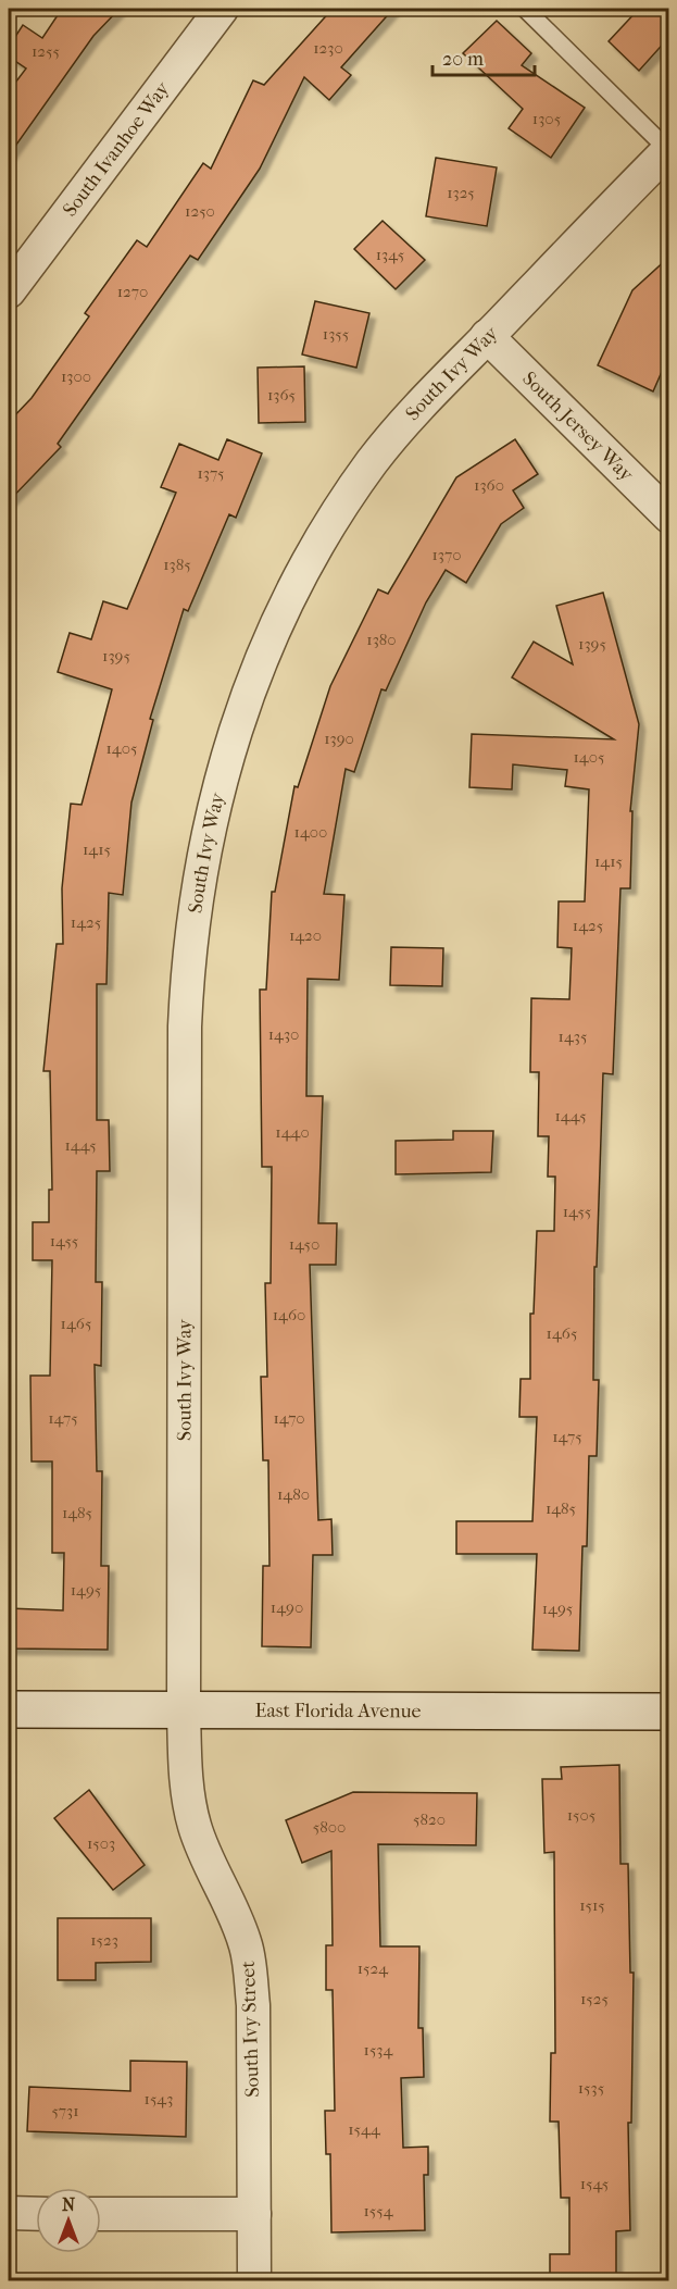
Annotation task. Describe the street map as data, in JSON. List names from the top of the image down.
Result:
{
  "streets": {
    "street": [
      "South Ivanhoe Way",
      "South Ivy Way",
      "South Jersey Way",
      "East Florida Avenue",
      "South Ivy Street"
    ]
  },
  "crossings": [
    ["South Ivy Way", "South Jersey Way"],
    ["South Ivy Way", "East Florida Avenue"],
    ["South Ivy Way", "South Ivy Street"],
    ["East Florida Avenue", "South Ivy Street"]
  ],
  "house_numbers": [
    "1230",
    "1255",
    "1305",
    "1325",
    "1250",
    "1345",
    "1270",
    "1355",
    "1300",
    "1365",
    "1375",
    "1360",
    "1370",
    "1385",
    "1380",
    "1395",
    "1395",
    "1390",
    "1405",
    "1405",
    "1400",
    "1415",
    "1415",
    "1425",
    "1425",
    "1420",
    "1430",
    "1435",
    "1445",
    "1440",
    "1445",
    "1455",
    "1455",
    "1450",
    "1460",
    "1465",
    "1465",
    "1475",
    "1470",
    "1475",
    "1480",
    "1485",
    "1485",
    "1495",
    "1490",
    "1495",
    "1505",
    "5820",
    "5800",
    "1503",
    "1515",
    "1523",
    "1524",
    "1525",
    "1534",
    "1535",
    "1543",
    "5731",
    "1544",
    "1545",
    "1554"
  ],
  "scale_bar": "20 m",
  "north": "top"
}
